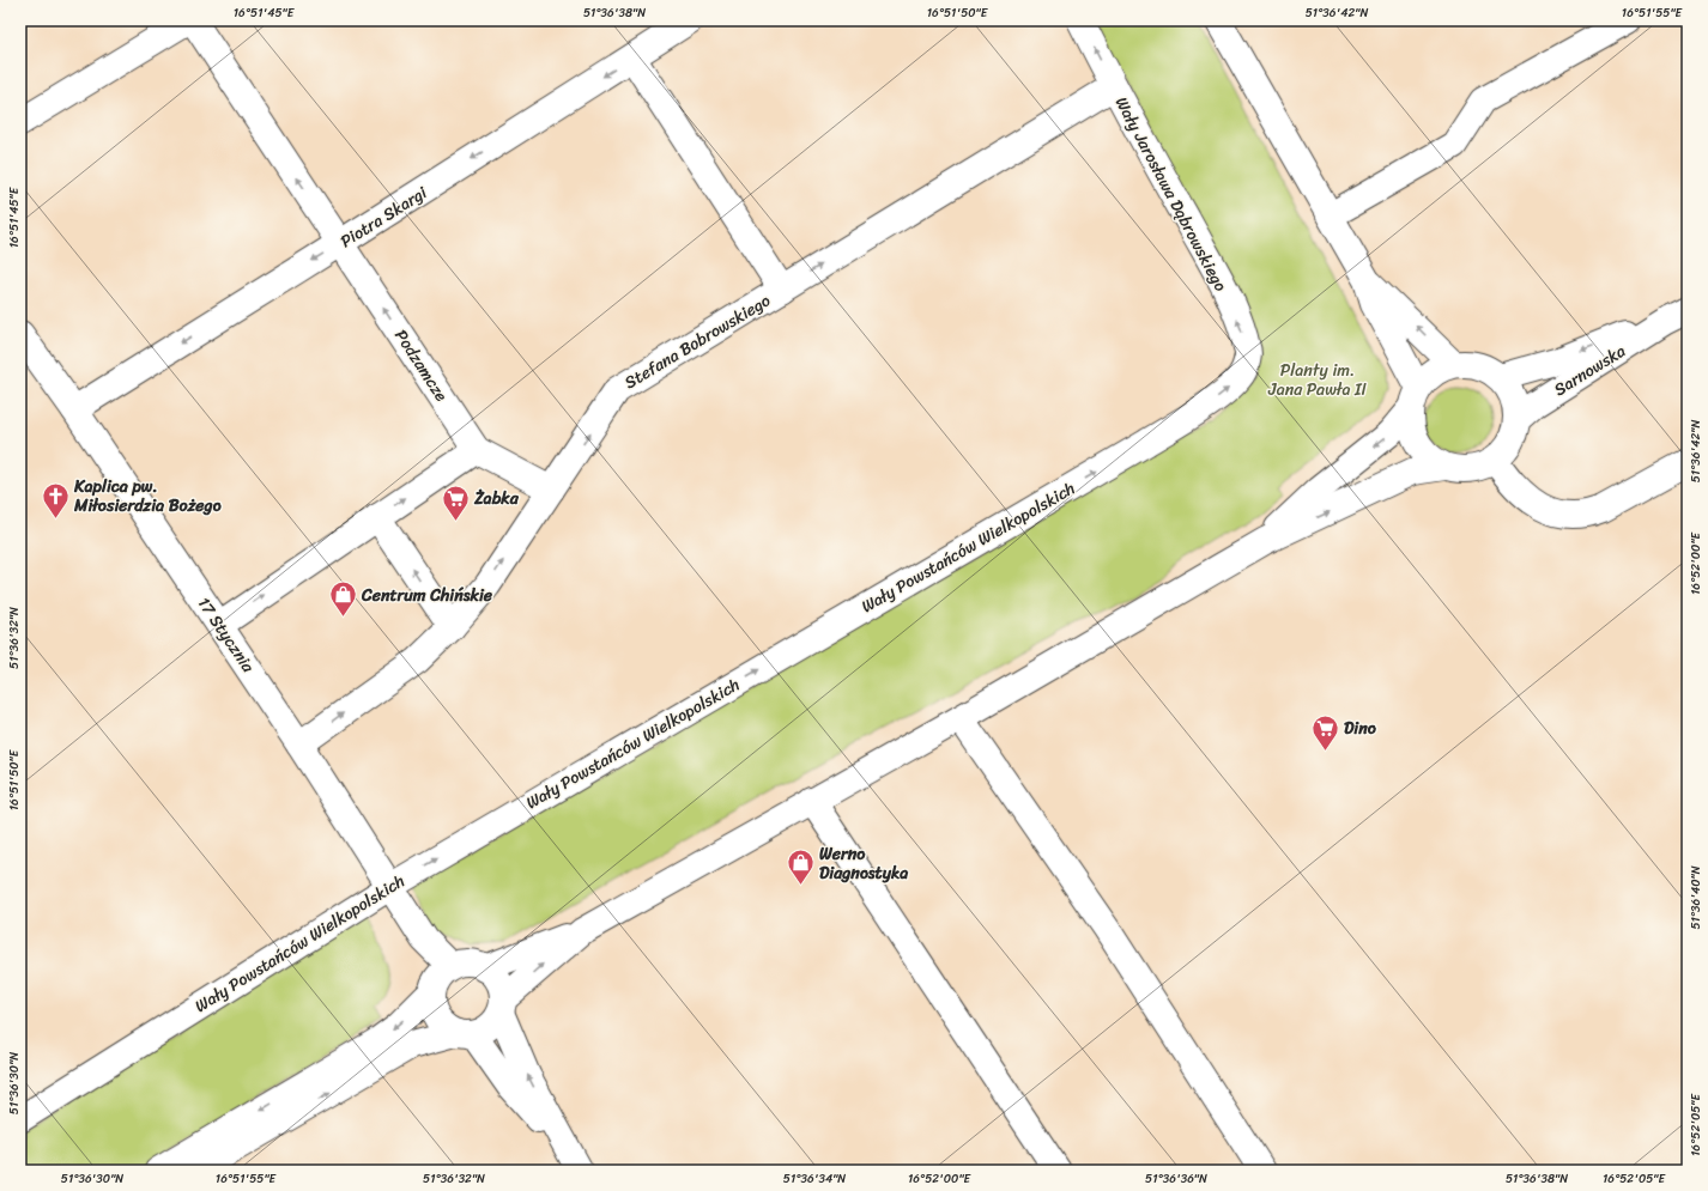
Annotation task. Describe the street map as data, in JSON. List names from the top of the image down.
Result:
{
  "streets": {
    "street": [
      "Wały Jarosława Dąbrowskiego",
      "Piotra Skargi",
      "Stefana Bobrowskiego",
      "Podzamcze",
      "Sarnowska",
      "Wały Powstańców Wielkopolskich",
      "17 Stycznia"
    ]
  },
  "crossings": [
    ["Wały Jarosława Dąbrowskiego", "Stefana Bobrowskiego"],
    ["Wały Jarosława Dąbrowskiego", "Wały Powstańców Wielkopolskich"],
    ["Piotra Skargi", "Podzamcze"],
    ["Piotra Skargi", "17 Stycznia"],
    ["Stefana Bobrowskiego", "17 Stycznia"],
    ["Wały Powstańców Wielkopolskich", "17 Stycznia"]
  ],
  "one_way": ["Piotra Skargi", "Stefana Bobrowskiego", "Podzamcze"],
  "parks": ["Planty im. Jana Pawła II"],
  "places": {
    "church": ["Kaplica pw. Miłosierdzia Bożego"],
    "supermarket": ["Żabka", "Dino"],
    "shop": ["Centrum Chińskie", "Werno Diagnostyka"]
  },
  "coordinates": [
    "16°51'45\"E",
    "51°36'38\"N",
    "16°51'50\"E",
    "51°36'42\"N",
    "16°51'55\"E",
    "16°52'00\"E",
    "51°36'32\"N",
    "51°36'40\"N",
    "51°36'30\"N",
    "16°52'05\"E",
    "51°36'34\"N",
    "51°36'36\"N"
  ]
}
